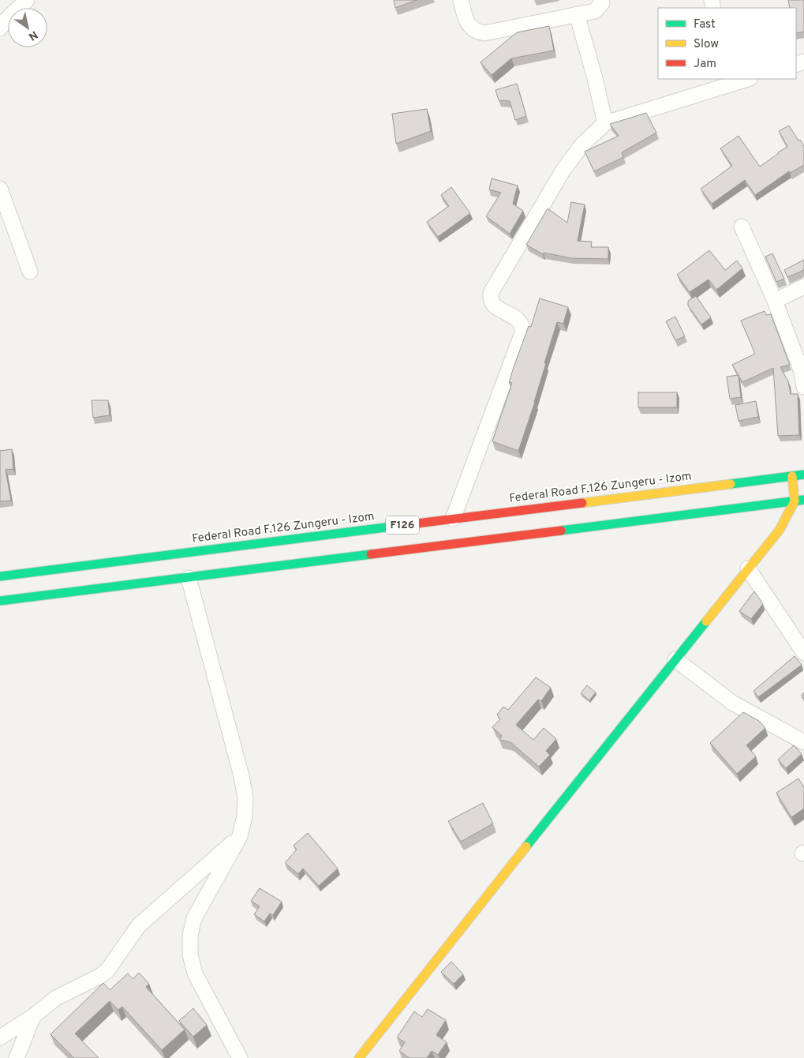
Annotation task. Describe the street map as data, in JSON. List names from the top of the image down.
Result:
{
  "streets": {
    "main road": ["Federal Road F.126 Zungeru - Izom", "F126"]
  },
  "legend": ["Fast", "Slow", "Jam"],
  "north": "bottom right"
}
